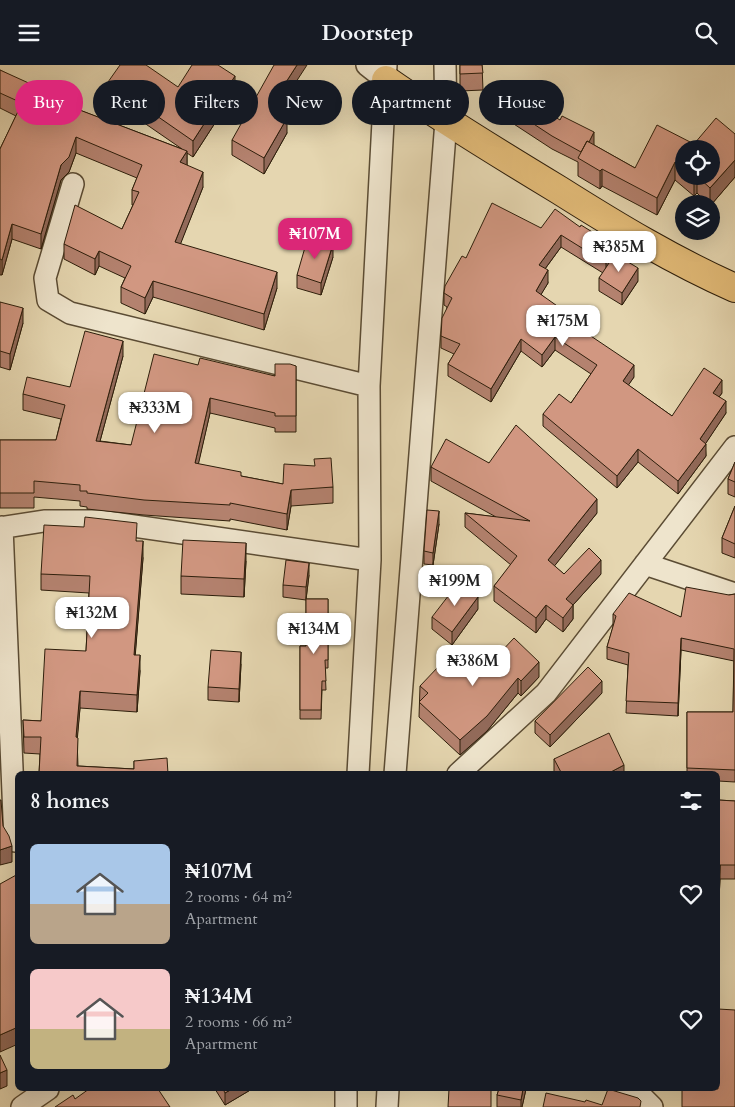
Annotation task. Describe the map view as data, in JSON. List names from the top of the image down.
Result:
{
  "page": {
    "header": "Doorstep",
    "chip": [
      "Buy",
      "Rent",
      "Filters",
      "New",
      "Apartment",
      "House"
    ],
    "price": [
      "₦107M",
      "₦385M",
      "₦175M",
      "₦333M",
      "₦199M",
      "₦132M",
      "₦134M",
      "₦386M"
    ],
    "heading": "8 homes",
    "list": [
      {
        "name": "₦107M",
        "note": "2 rooms · 64 m² · Apartment"
      },
      {
        "name": "₦134M",
        "note": "2 rooms · 66 m² · Apartment"
      }
    ]
  }
}
